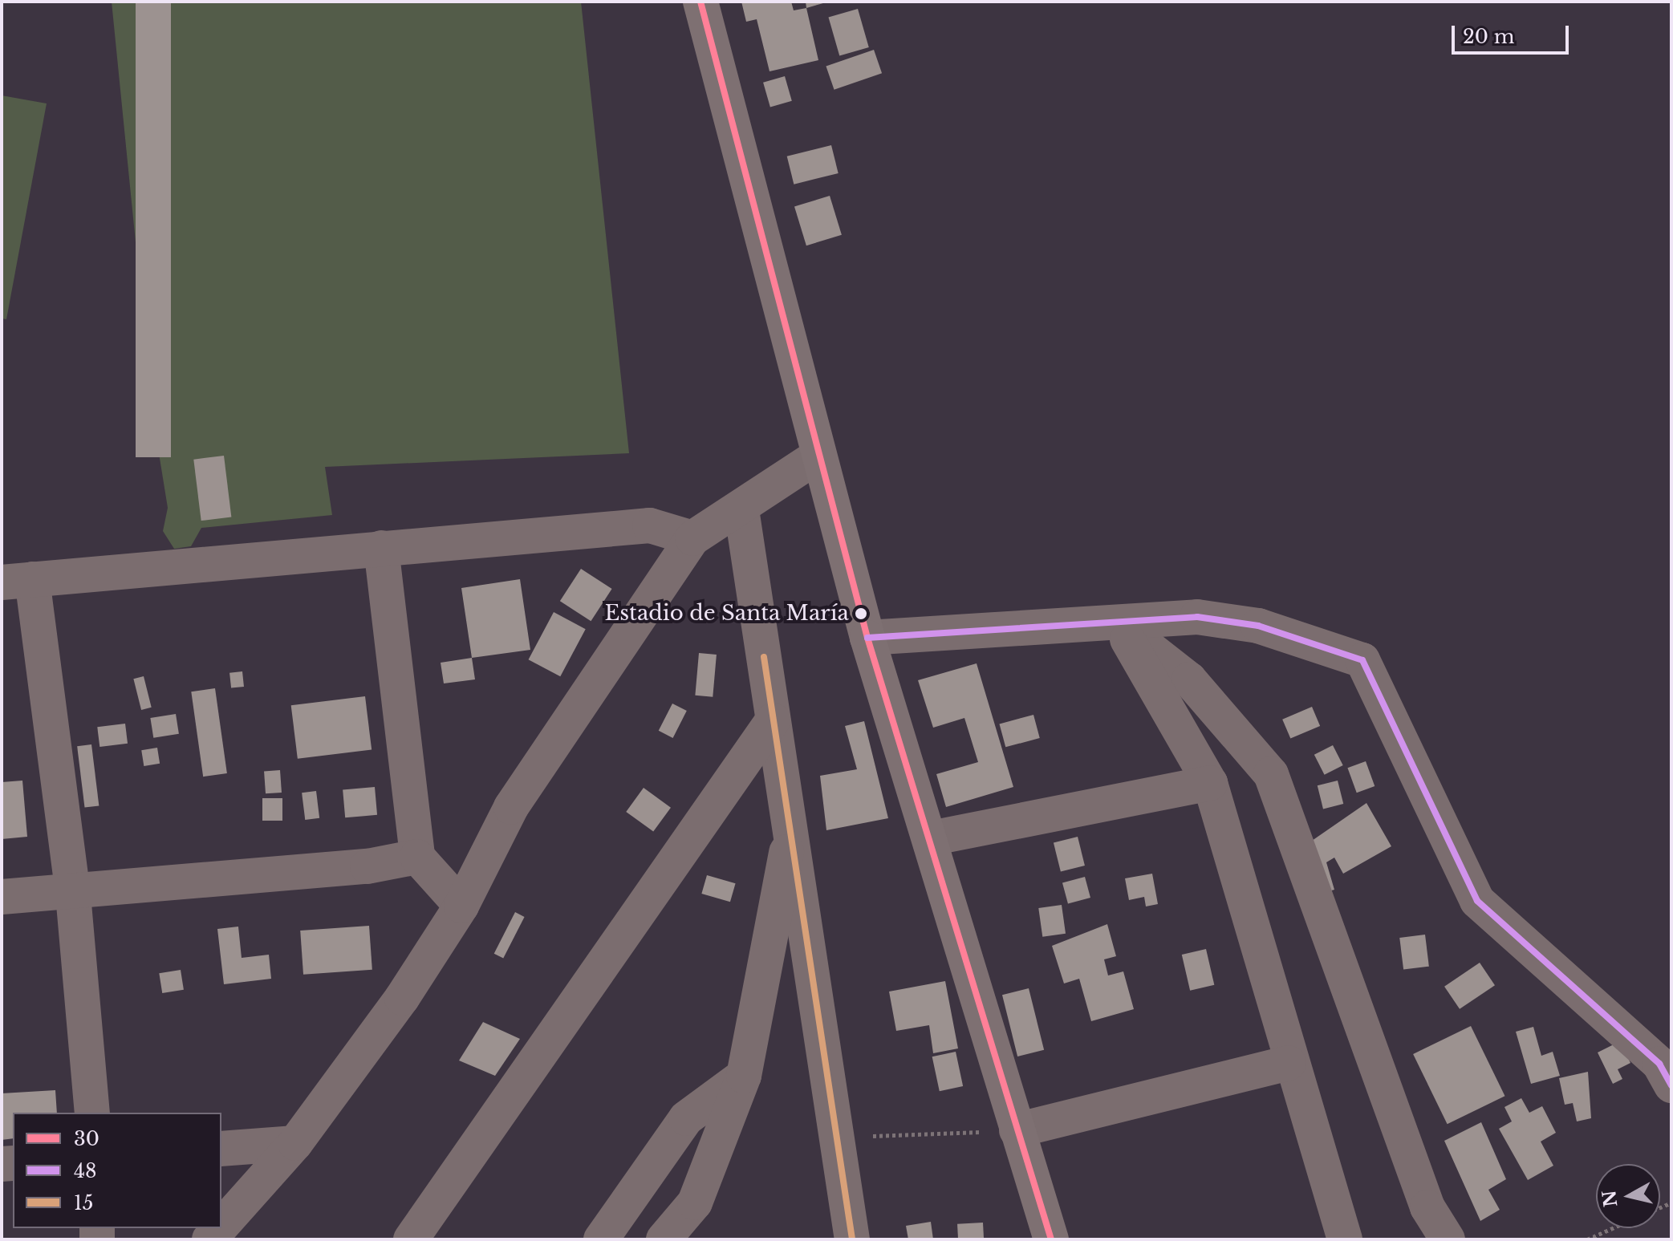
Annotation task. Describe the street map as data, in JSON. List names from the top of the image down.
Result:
{
  "places": ["Estadio de Santa María"],
  "lines": ["transit line 30", "transit line 48", "transit line 15"],
  "legend": ["30", "48", "15"],
  "scale_bar": "20 m",
  "north": "left"
}
